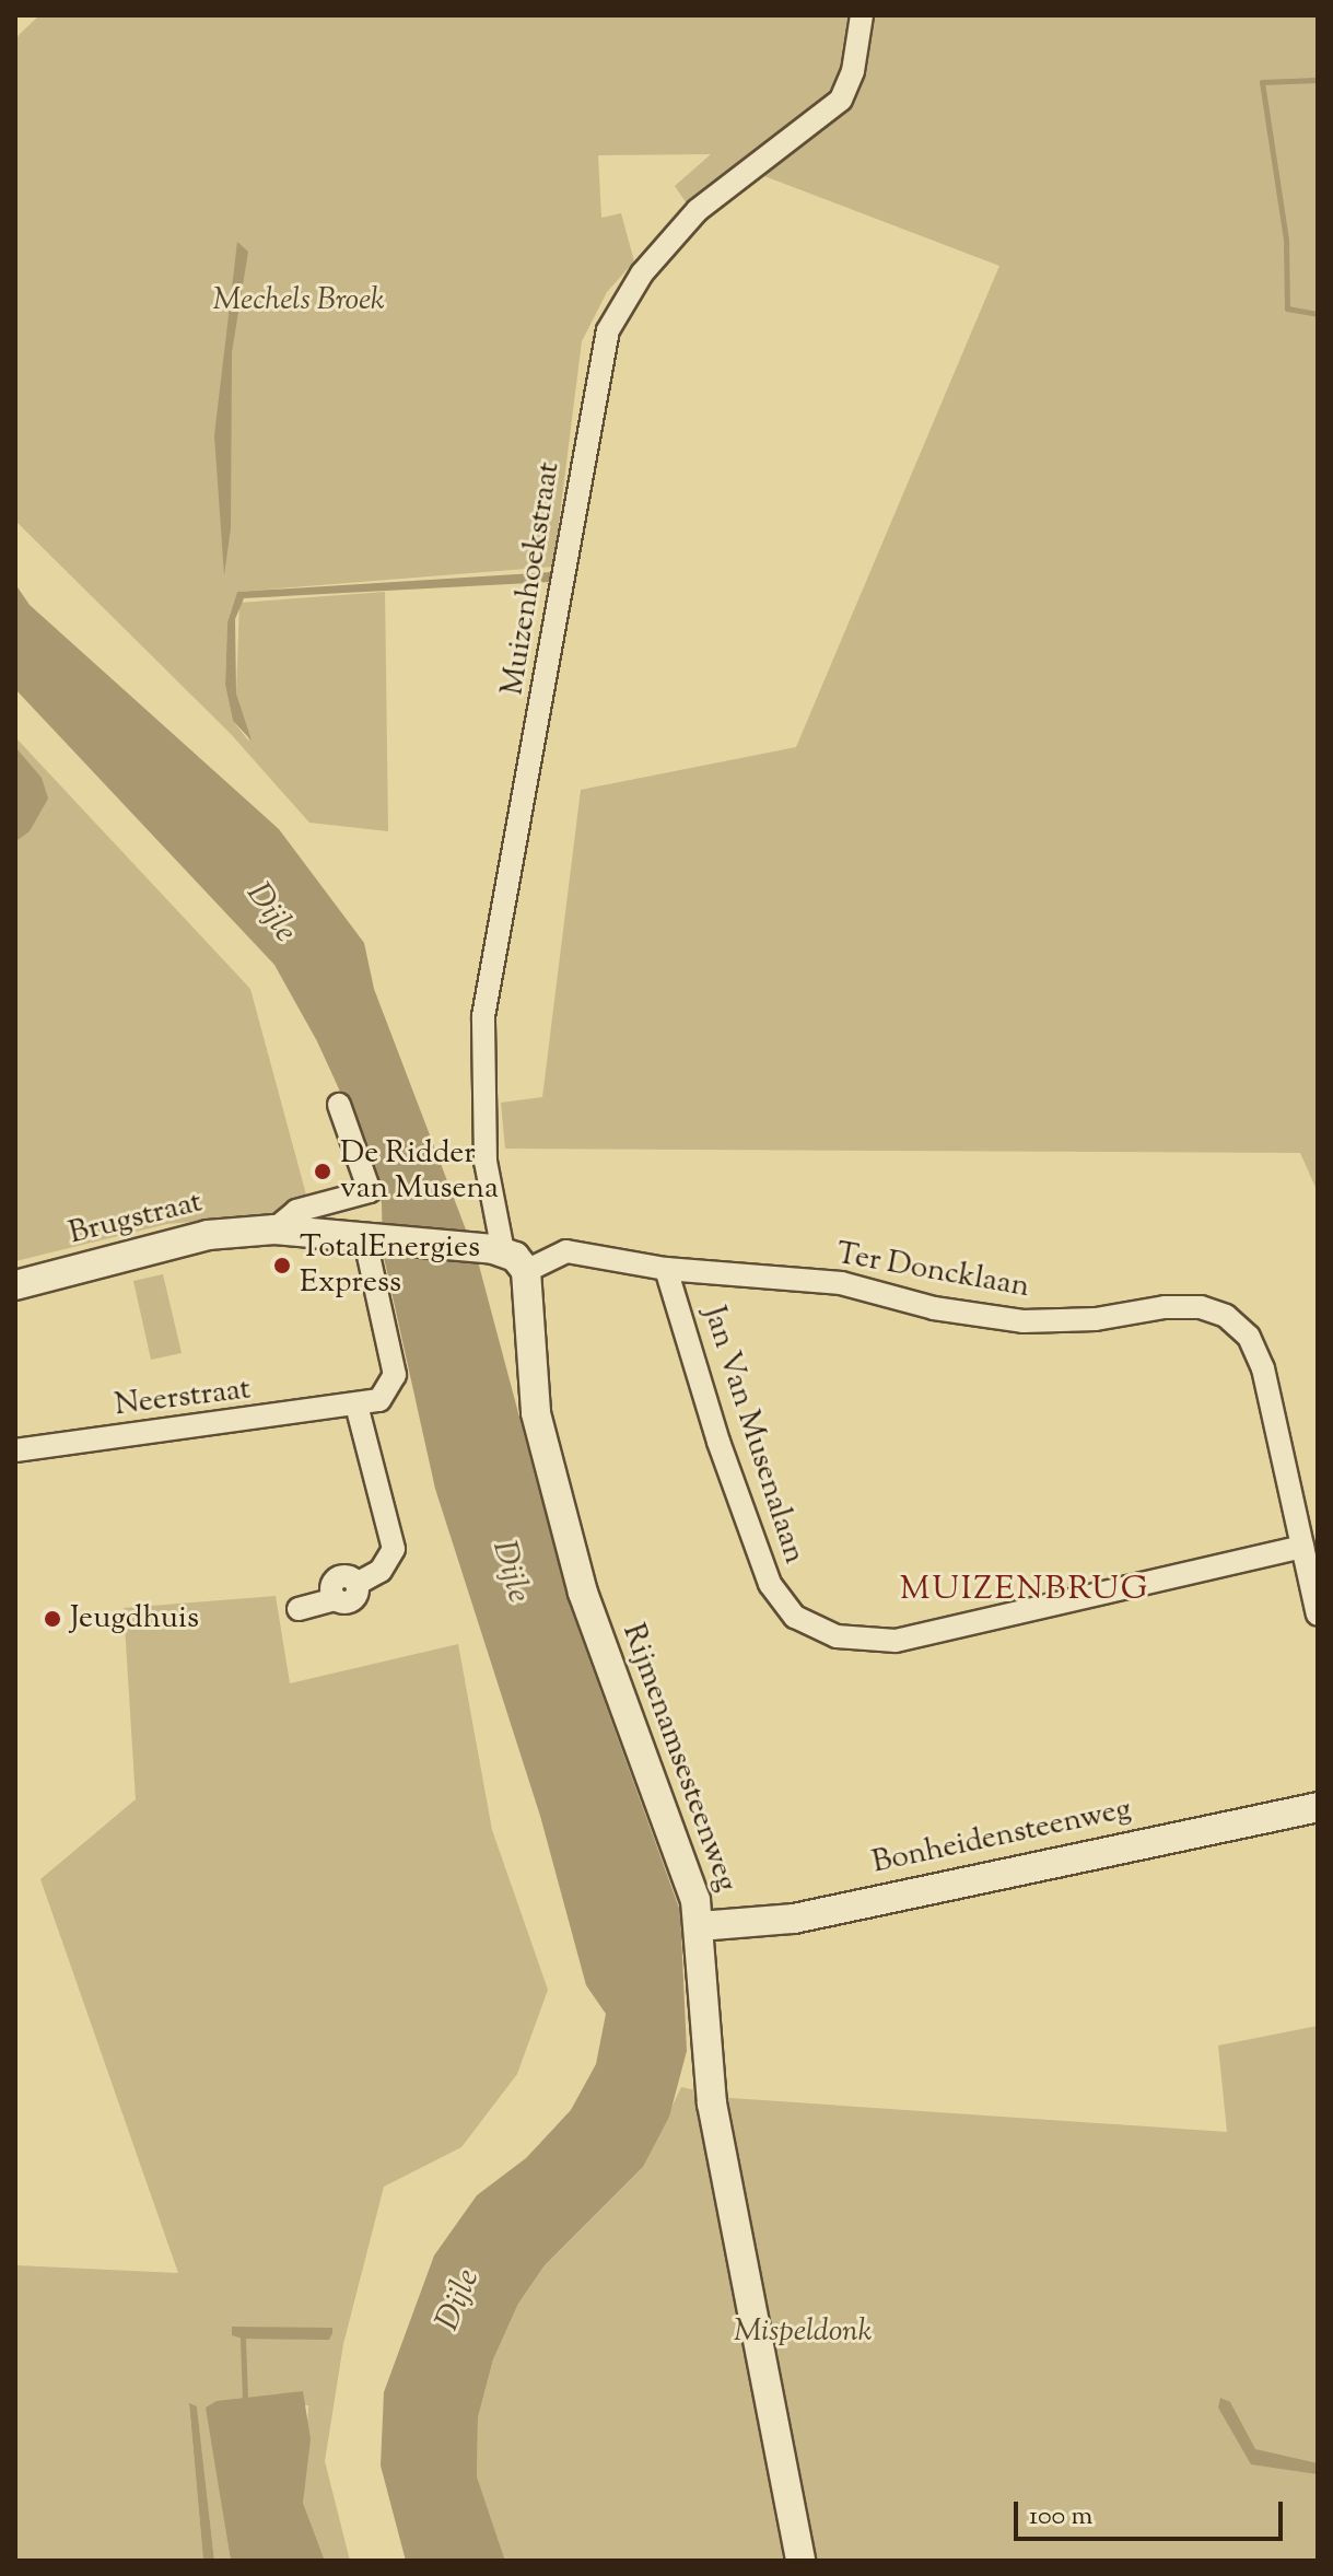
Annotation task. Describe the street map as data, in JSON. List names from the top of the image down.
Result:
{
  "streets": {
    "street": [
      "Muizenhoekstraat",
      "Brugstraat",
      "Ter Doncklaan",
      "Neerstraat",
      "Jan Van Musenalaan",
      "Rijmenamsesteenweg",
      "Bonheidensteenweg"
    ]
  },
  "crossings": [
    ["Muizenhoekstraat", "Brugstraat"],
    ["Brugstraat", "Neerstraat"],
    ["Ter Doncklaan", "Jan Van Musenalaan"],
    ["Ter Doncklaan", "Rijmenamsesteenweg"],
    ["Rijmenamsesteenweg", "Bonheidensteenweg"]
  ],
  "districts": ["MUIZENBRUG"],
  "water": ["Dijle"],
  "parks": ["Mechels Broek", "Mispeldonk"],
  "places": ["De Ridder van Musena", "TotalEnergies Express", "Jeugdhuis"],
  "scale_bar": "100 m"
}
